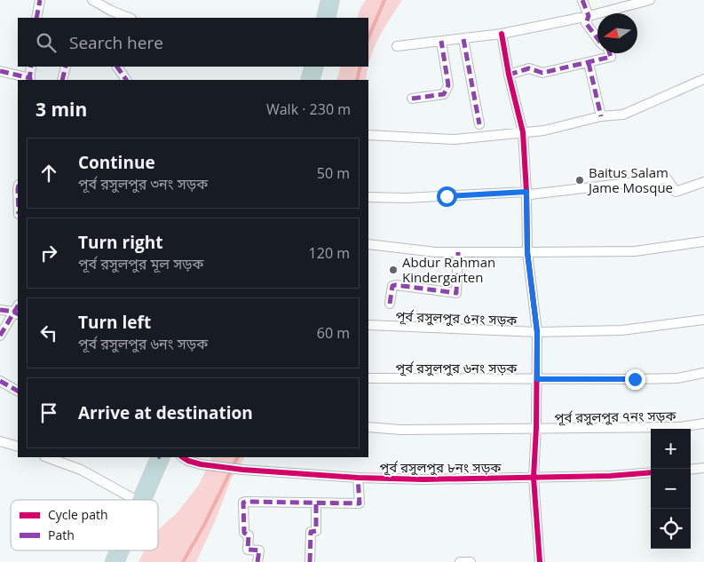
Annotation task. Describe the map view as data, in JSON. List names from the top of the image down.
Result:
{
  "streets": {
    "street": [
      "পূর্ব রসুলপুর ৫নং সড়ক",
      "পূর্ব রসুলপুর ৬নং সড়ক",
      "পূর্ব রসুলপুর ৭নং সড়ক",
      "পূর্ব রসুলপুর ৮নং সড়ক"
    ]
  },
  "places": ["Baitus Salam Jame Mosque", "Abdur Rahman Kindergarten"],
  "legend": ["Cycle path", "Path"],
  "north": "left",
  "page": {
    "search": "Search here",
    "heading": ["3 min", "Walk · 230 m"],
    "list": [
      ["Continue", "পূর্ব রসুলপুর ৩নং সড়ক", "50 m"],
      ["Turn right", "পূর্ব রসুলপুর মূল সড়ক", "120 m"],
      ["Turn left", "পূর্ব রসুলপুর ৬নং সড়ক", "60 m"],
      "Arrive at destination"
    ],
    "map_buttons": ["+", "−"]
  }
}
